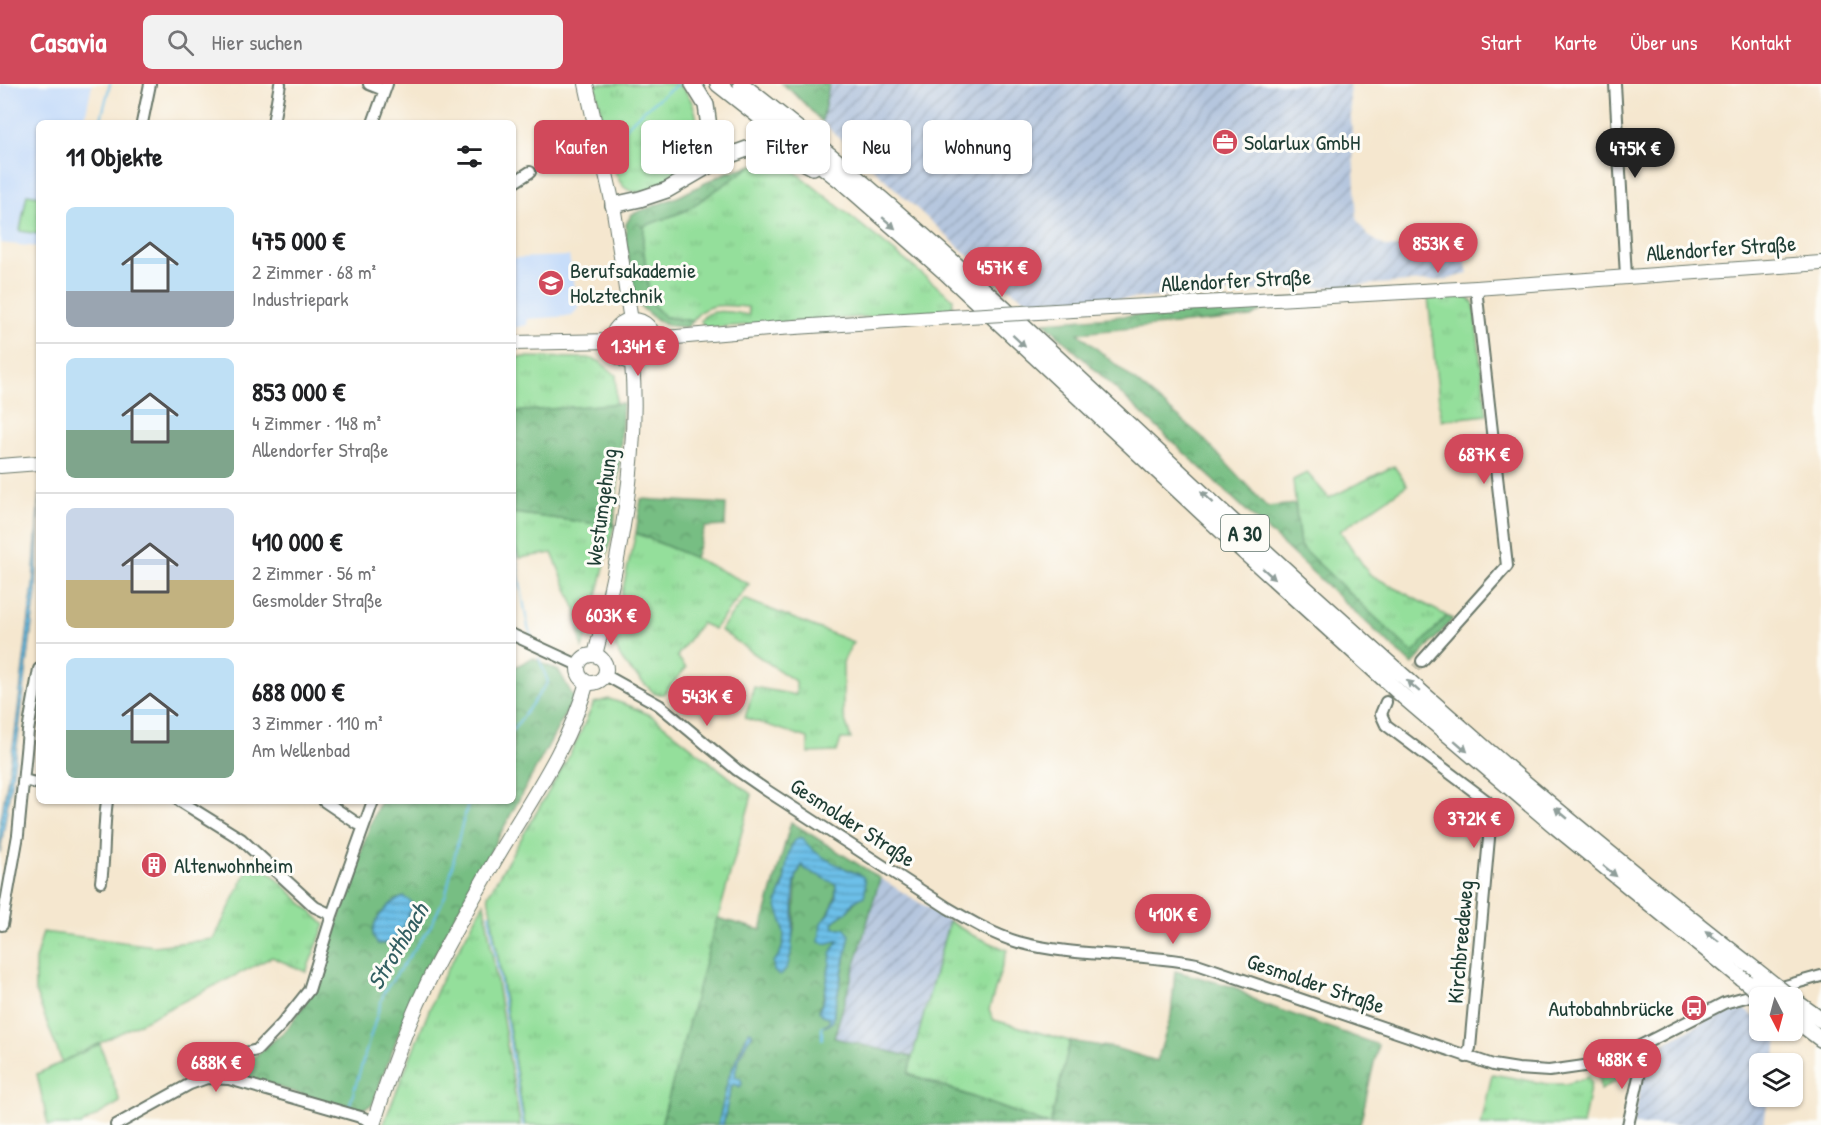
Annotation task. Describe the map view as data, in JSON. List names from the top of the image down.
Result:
{
  "streets": {
    "highway": ["A 30"],
    "main road": ["Allendorfer Straße", "Westumgehung"],
    "street": ["Gesmolder Straße", "Kirchbreedeweg"]
  },
  "crossings": [
    ["Allendorfer Straße", "Westumgehung"],
    ["Westumgehung", "Gesmolder Straße"],
    ["Gesmolder Straße", "Kirchbreedeweg"]
  ],
  "water": ["Strothbach"],
  "places": {
    "office": ["Solarlux GmbH"],
    "school or university": ["Berufsakademie Holztechnik"],
    "building": ["Altenwohnheim"],
    "bus stop": ["Autobahnbrücke"]
  },
  "north": "bottom",
  "page": {
    "header": "Casavia",
    "search": "Hier suchen",
    "nav": [
      "Start",
      "Karte",
      "Über uns",
      "Kontakt"
    ],
    "chip": [
      "Kaufen",
      "Mieten",
      "Filter",
      "Neu",
      "Wohnung"
    ],
    "heading": "11 Objekte",
    "price": [
      "475K €",
      "853K €",
      "457K €",
      "1.34M €",
      "687K €",
      "603K €",
      "543K €",
      "372K €",
      "410K €",
      "488K €",
      "688K €"
    ],
    "list": [
      {
        "name": "475 000 €",
        "note": "2 Zimmer · 68 m² · Industriepark"
      },
      {
        "name": "853 000 €",
        "note": "4 Zimmer · 148 m² · Allendorfer Straße"
      },
      {
        "name": "410 000 €",
        "note": "2 Zimmer · 56 m² · Gesmolder Straße"
      },
      {
        "name": "688 000 €",
        "note": "3 Zimmer · 110 m² · Am Wellenbad"
      }
    ]
  }
}
